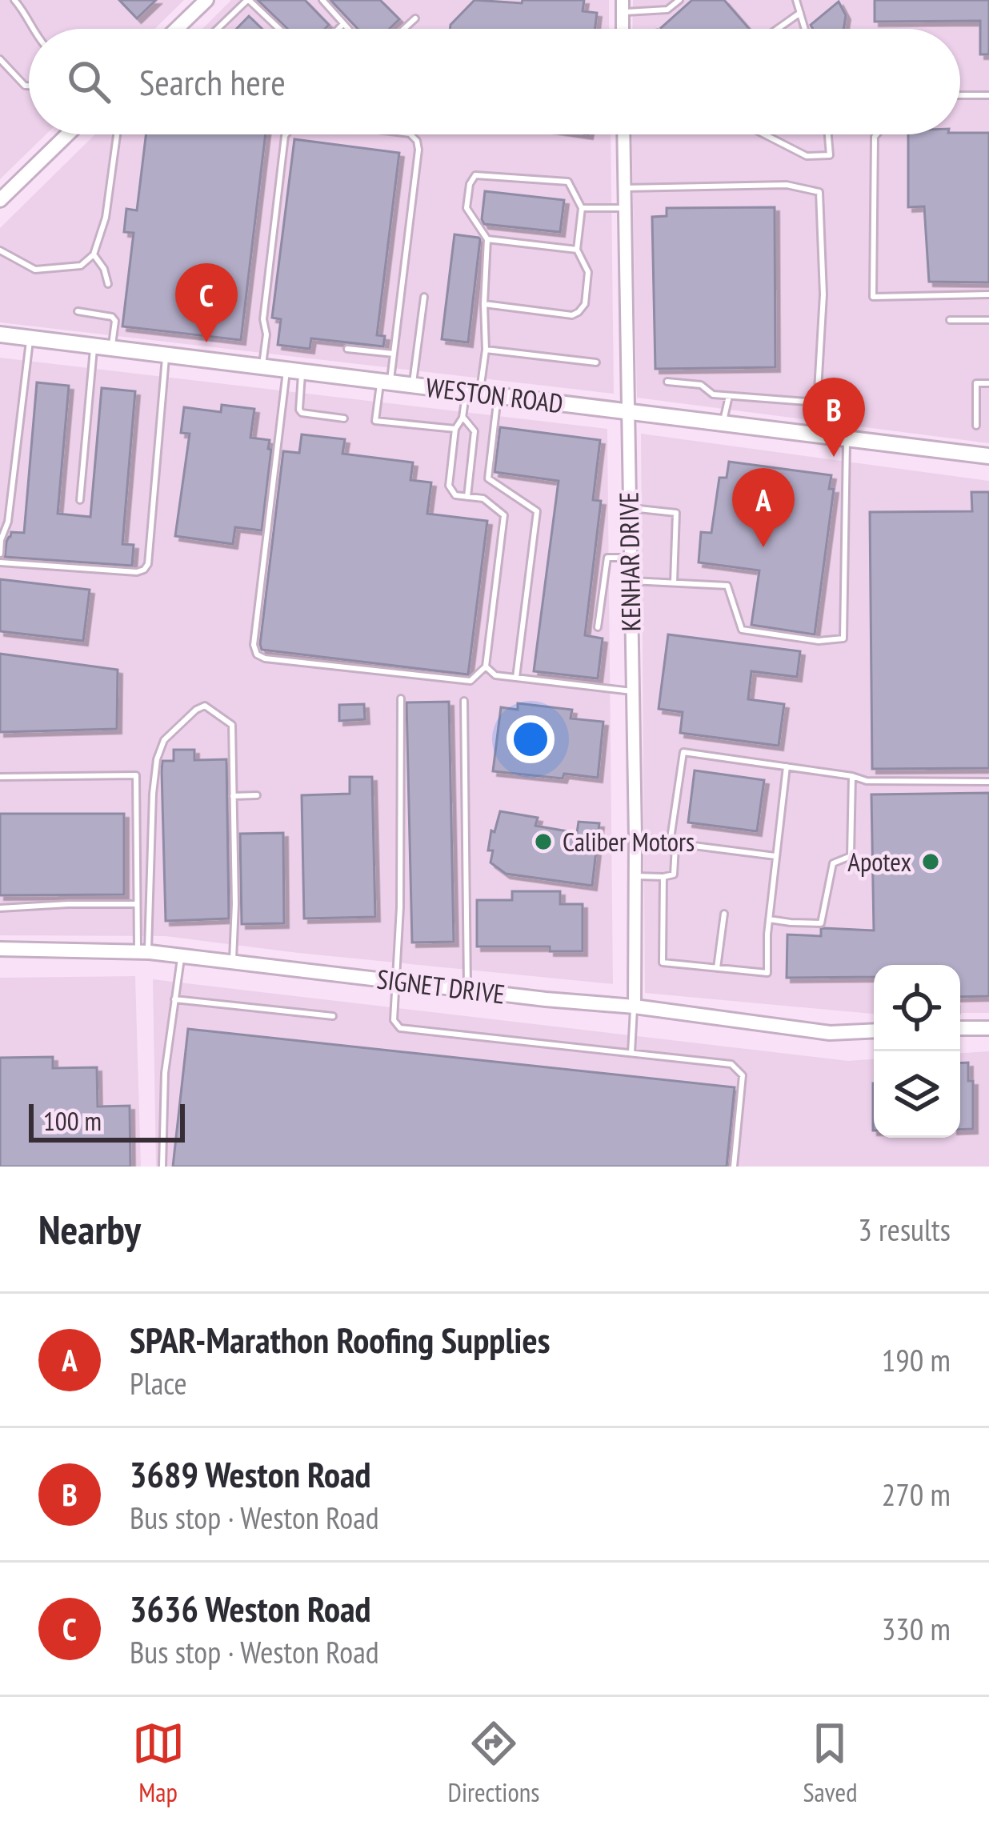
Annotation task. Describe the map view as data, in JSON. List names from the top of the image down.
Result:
{
  "streets": {
    "main road": ["WESTON ROAD"],
    "street": ["KENHAR DRIVE", "SIGNET DRIVE"]
  },
  "crossings": [
    ["WESTON ROAD", "KENHAR DRIVE"],
    ["KENHAR DRIVE", "SIGNET DRIVE"]
  ],
  "places": ["Caliber Motors", "Apotex"],
  "scale_bar": "100 m",
  "page": {
    "search": "Search here",
    "pins": ["C", "B", "A"],
    "scale": "100 m",
    "heading": ["Nearby", "3 results"],
    "list": [
      {
        "mark": "A",
        "name": "SPAR-Marathon Roofing Supplies",
        "note": "Place",
        "value": "190 m"
      },
      {
        "mark": "B",
        "name": "3689 Weston Road",
        "note": "Bus stop · Weston Road",
        "value": "270 m"
      },
      {
        "mark": "C",
        "name": "3636 Weston Road",
        "note": "Bus stop · Weston Road",
        "value": "330 m"
      }
    ],
    "nav": ["Map", "Directions", "Saved"]
  }
}
